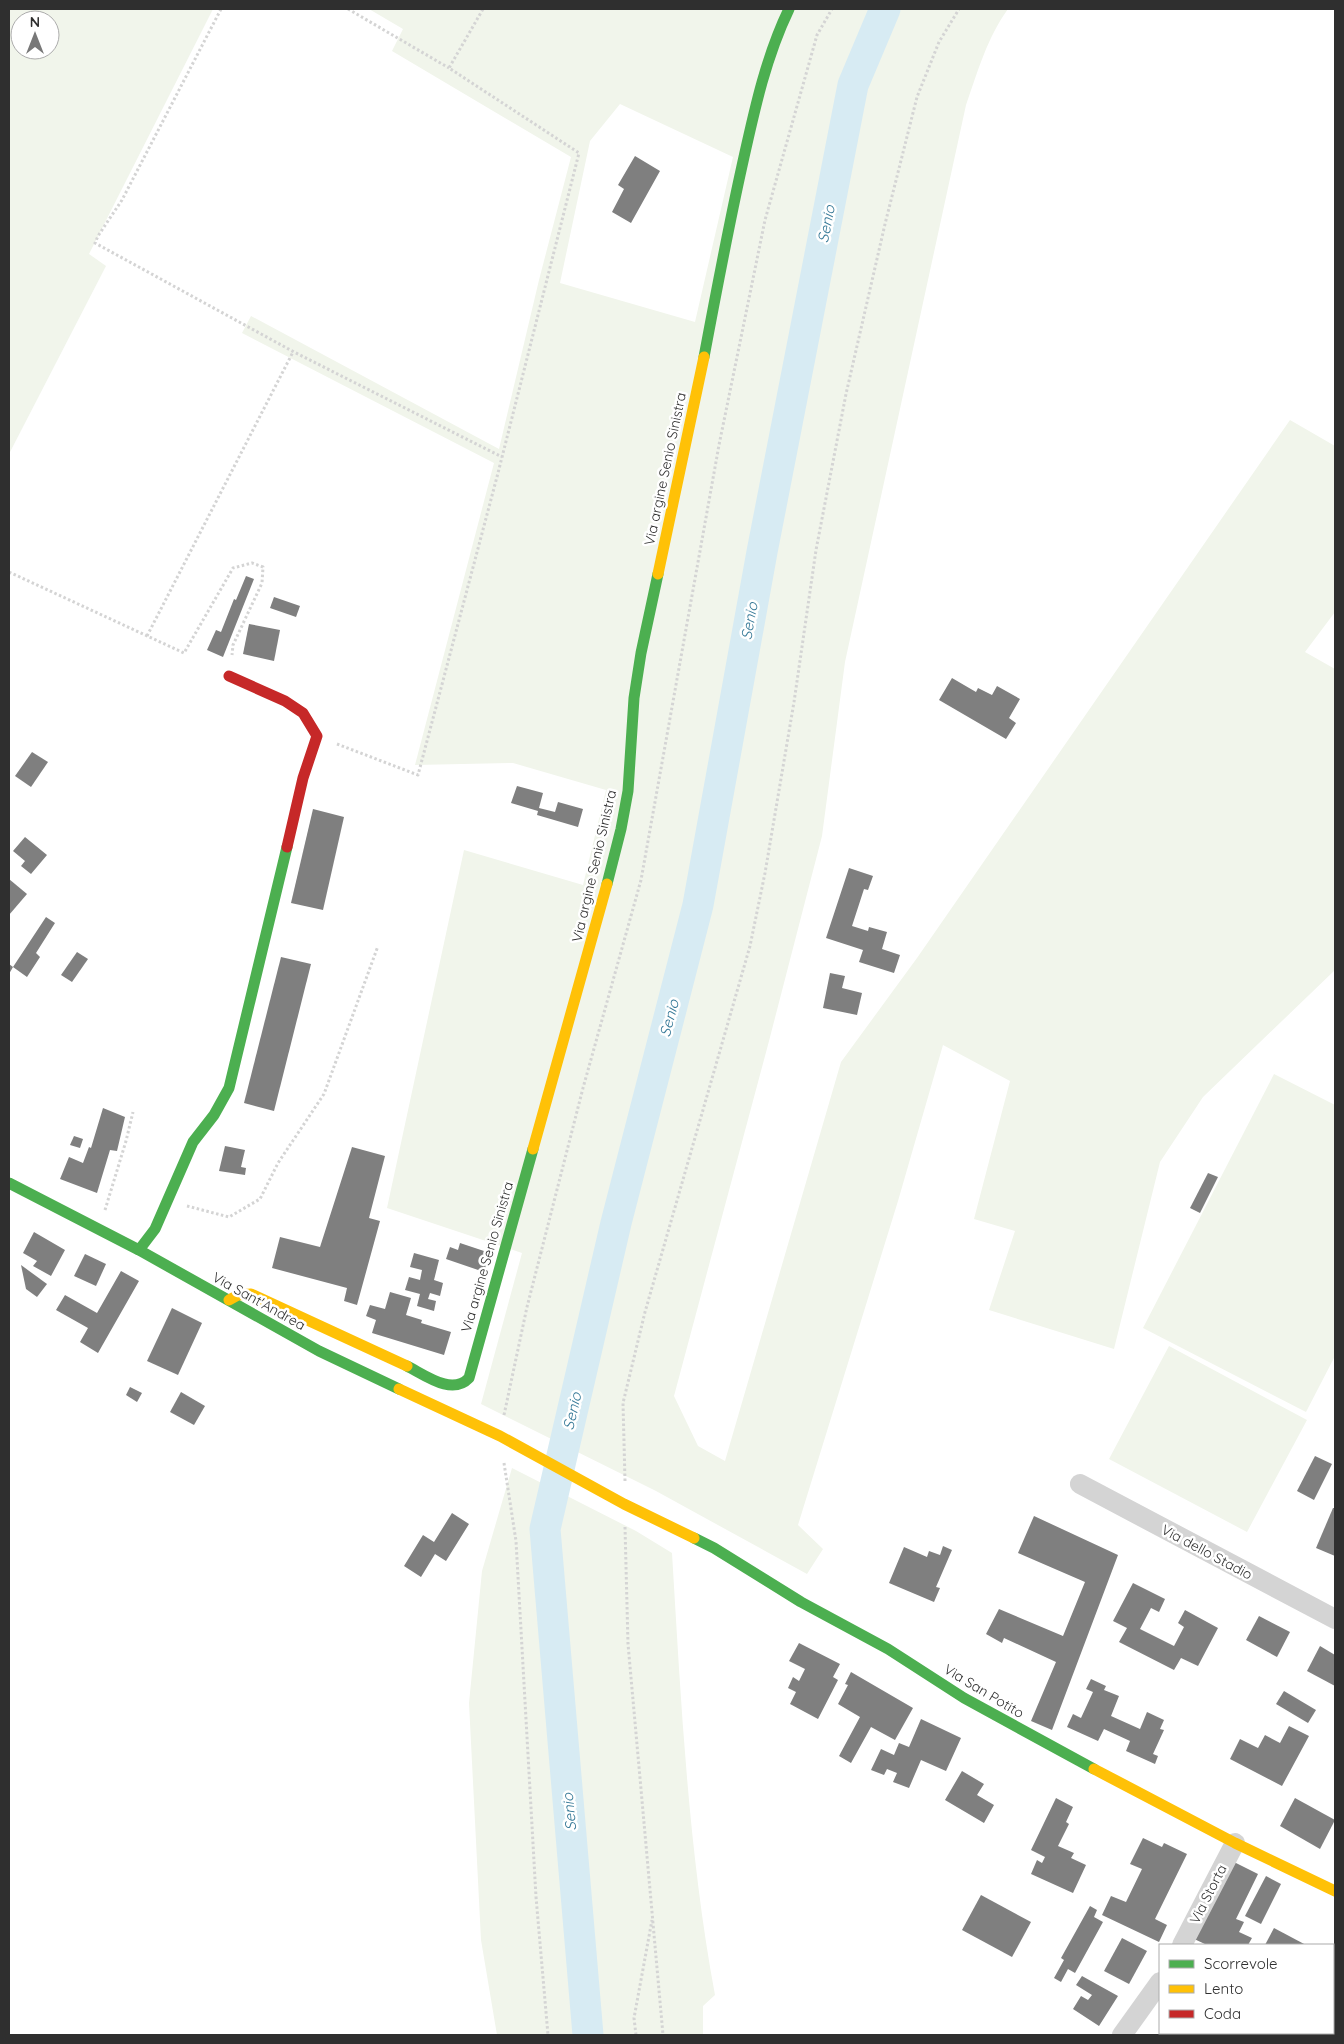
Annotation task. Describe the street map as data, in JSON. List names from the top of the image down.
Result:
{
  "streets": {
    "street": [
      "Via argine Senio Sinistra",
      "Via Sant'Andrea",
      "Via dello Stadio",
      "Via San Potito",
      "Via Storta"
    ]
  },
  "crossings": [
    ["Via argine Senio Sinistra", "Via Sant'Andrea"],
    ["Via Sant'Andrea", "Via San Potito"],
    ["Via San Potito", "Via Storta"]
  ],
  "water": ["Senio"],
  "legend": ["Scorrevole", "Lento", "Coda"],
  "north": "top"
}
